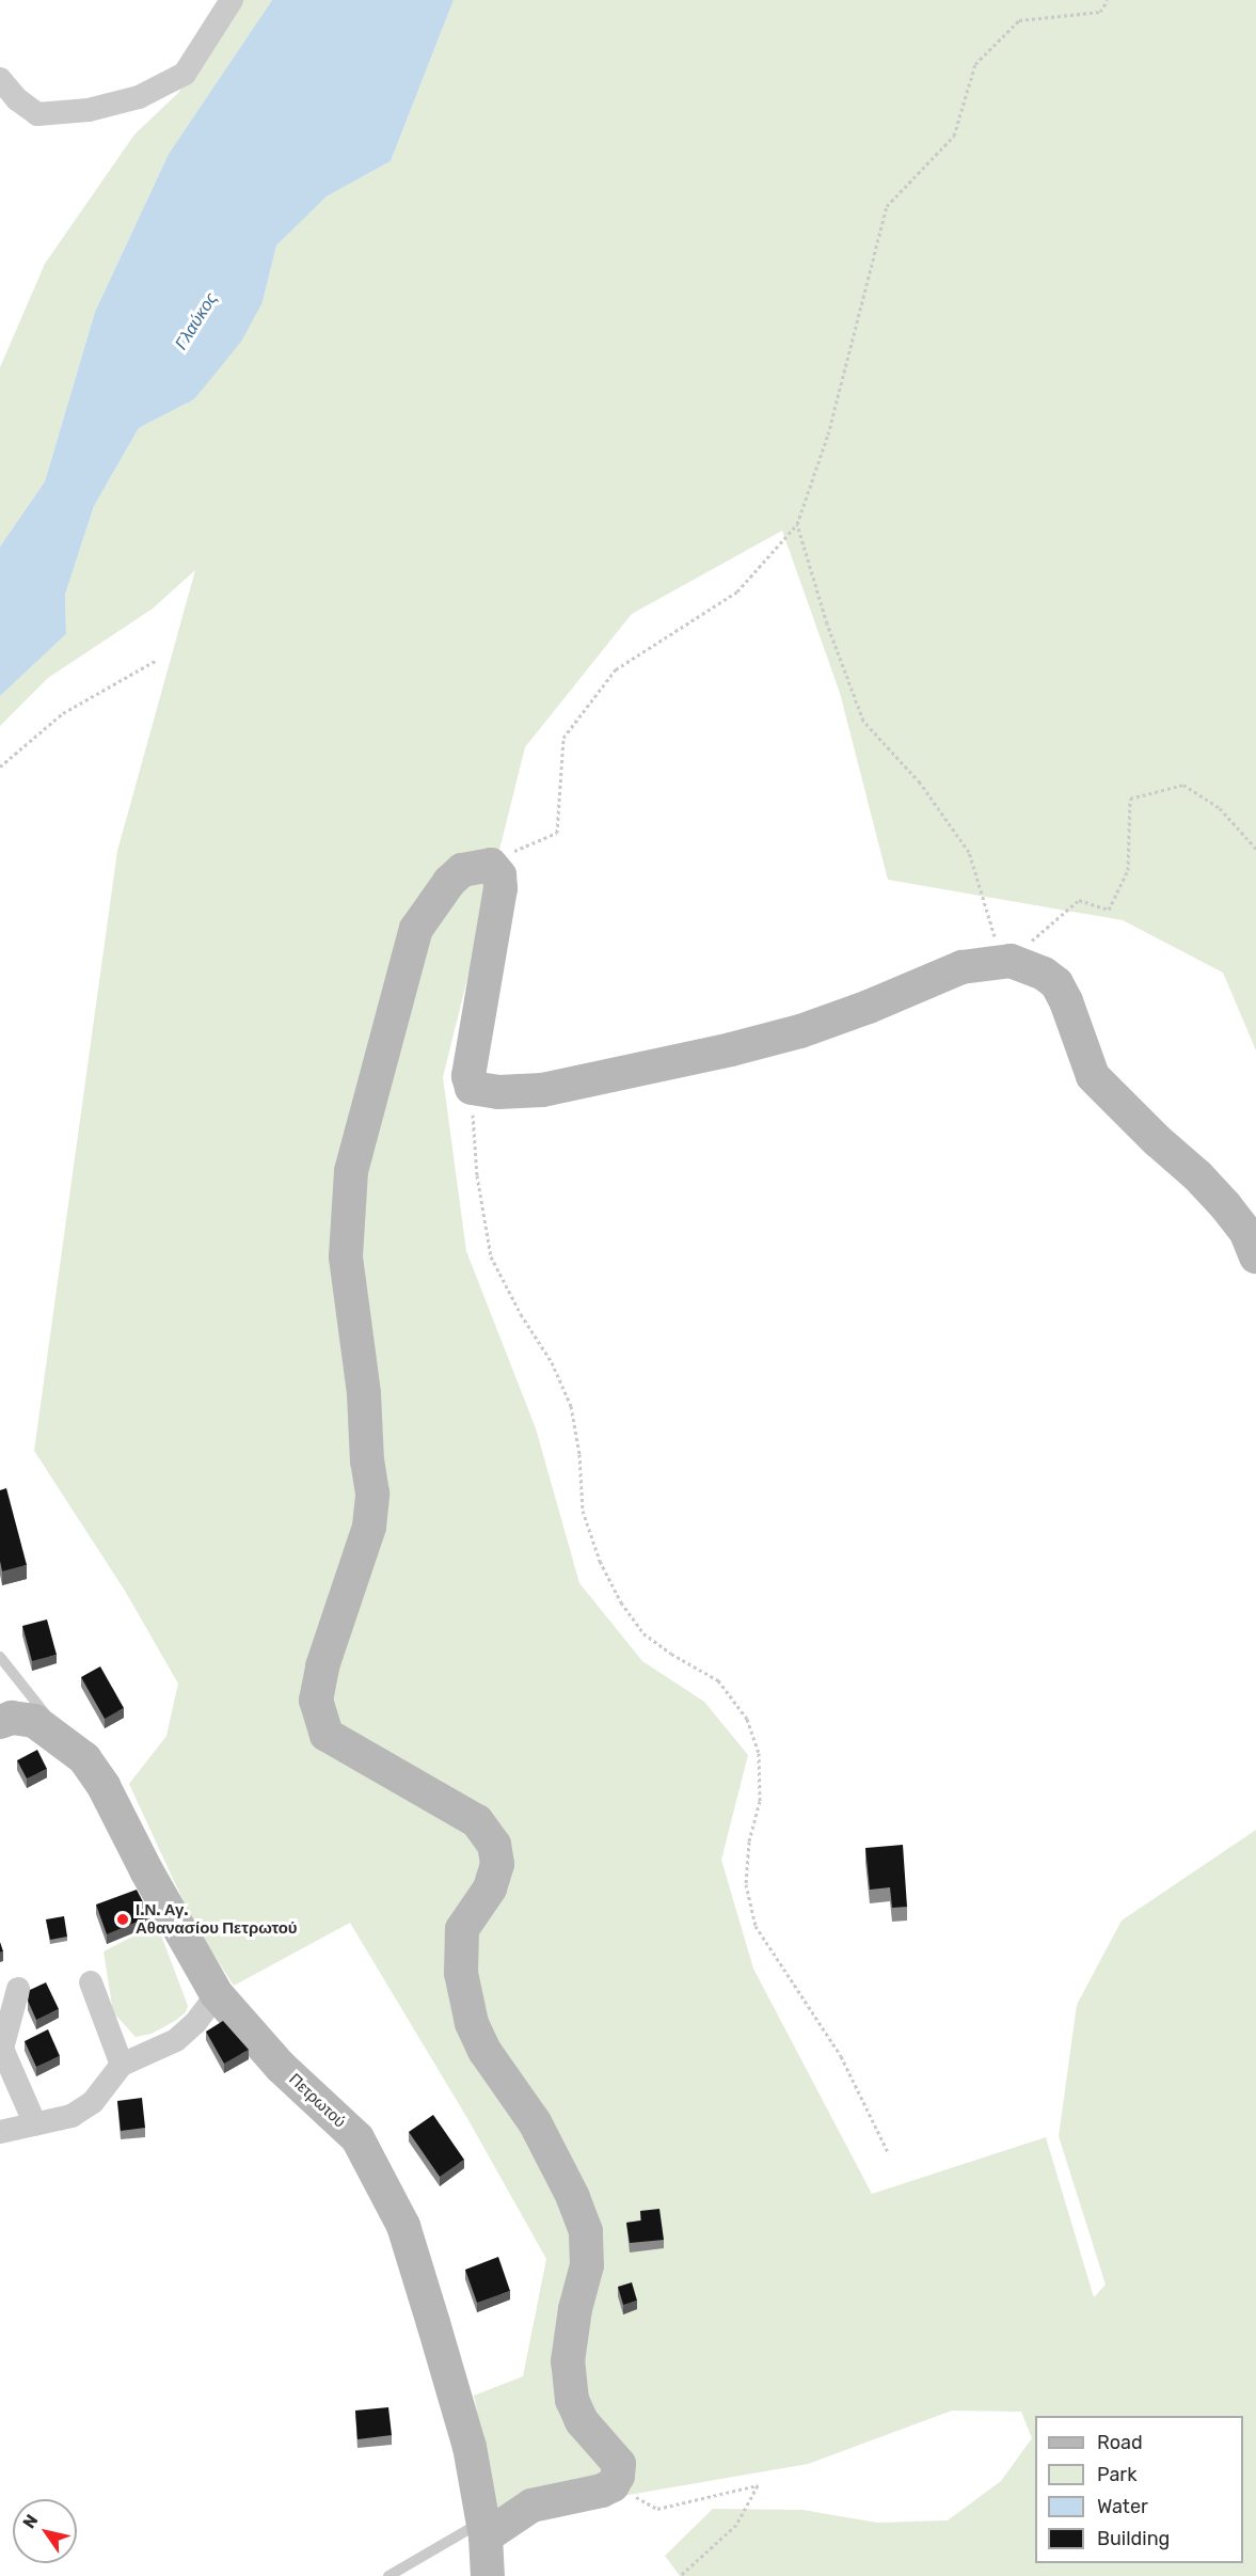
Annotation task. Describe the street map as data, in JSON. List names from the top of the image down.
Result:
{
  "streets": {
    "street": ["Πετρωτού"]
  },
  "water": ["Γλαύκος"],
  "places": ["Ι.Ν. Αγ. Αθανασίου Πετρωτού"],
  "legend": [
    "Road",
    "Park",
    "Water",
    "Building"
  ],
  "north": "top left"
}
